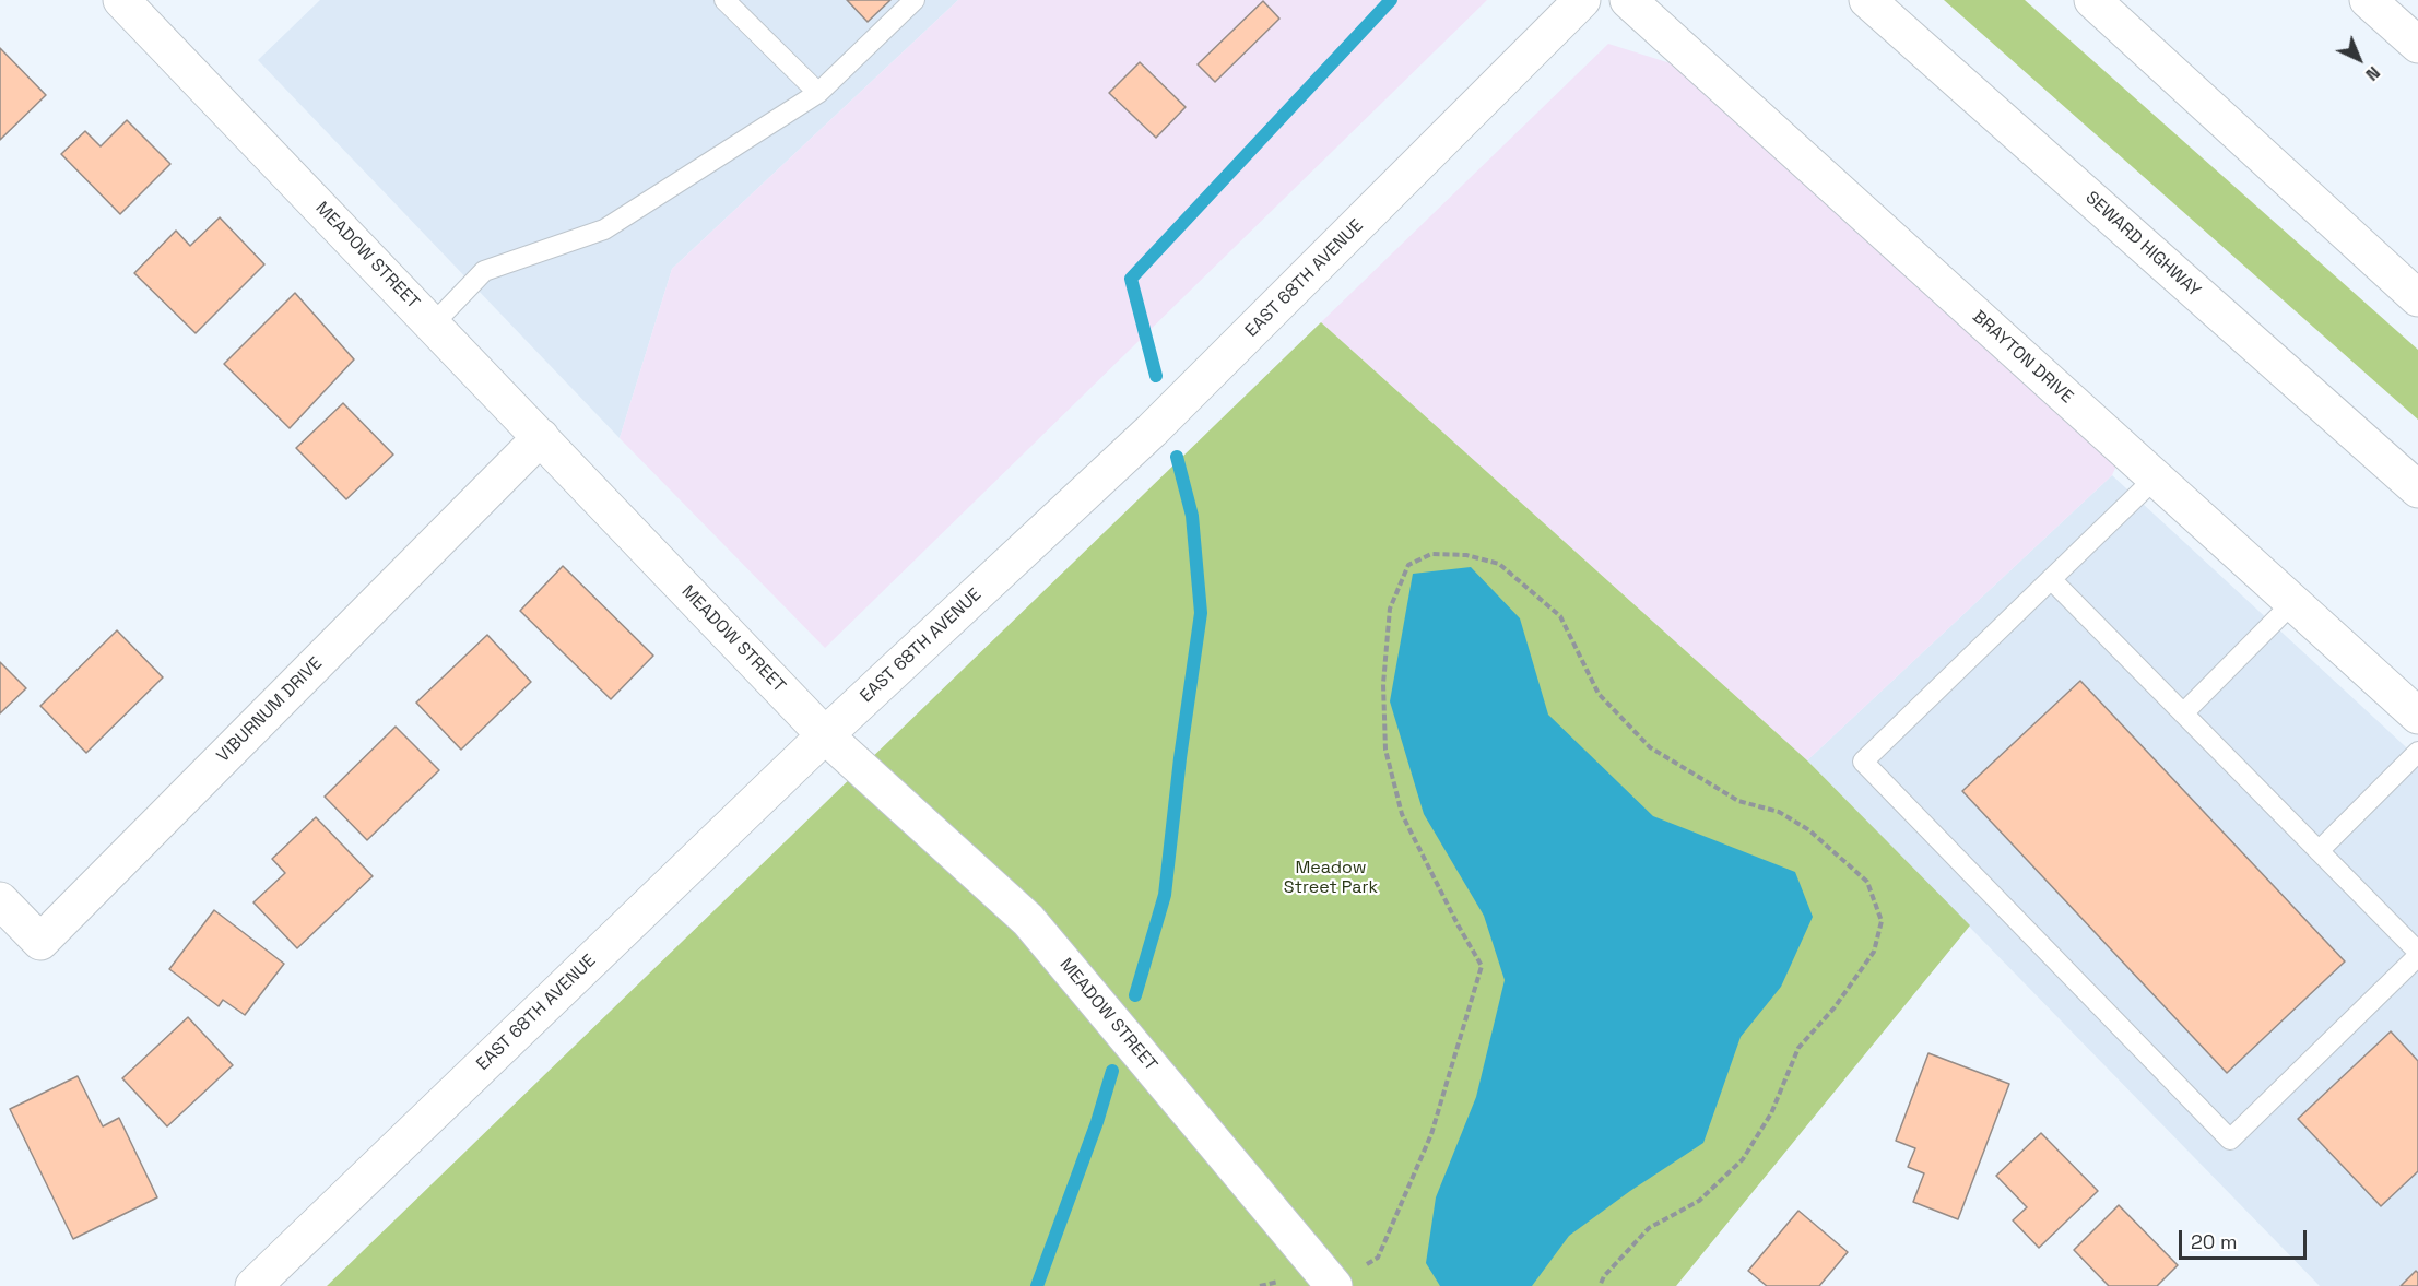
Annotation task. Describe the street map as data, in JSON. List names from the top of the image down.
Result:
{
  "streets": {
    "main road": [
      "SEWARD HIGHWAY",
      "MEADOW STREET",
      "EAST 68TH AVENUE",
      "BRAYTON DRIVE",
      "VIBURNUM DRIVE"
    ]
  },
  "crossings": [
    ["MEADOW STREET", "EAST 68TH AVENUE"],
    ["MEADOW STREET", "VIBURNUM DRIVE"]
  ],
  "parks": ["Meadow Street Park"],
  "scale_bar": "20 m",
  "north": "bottom right"
}
